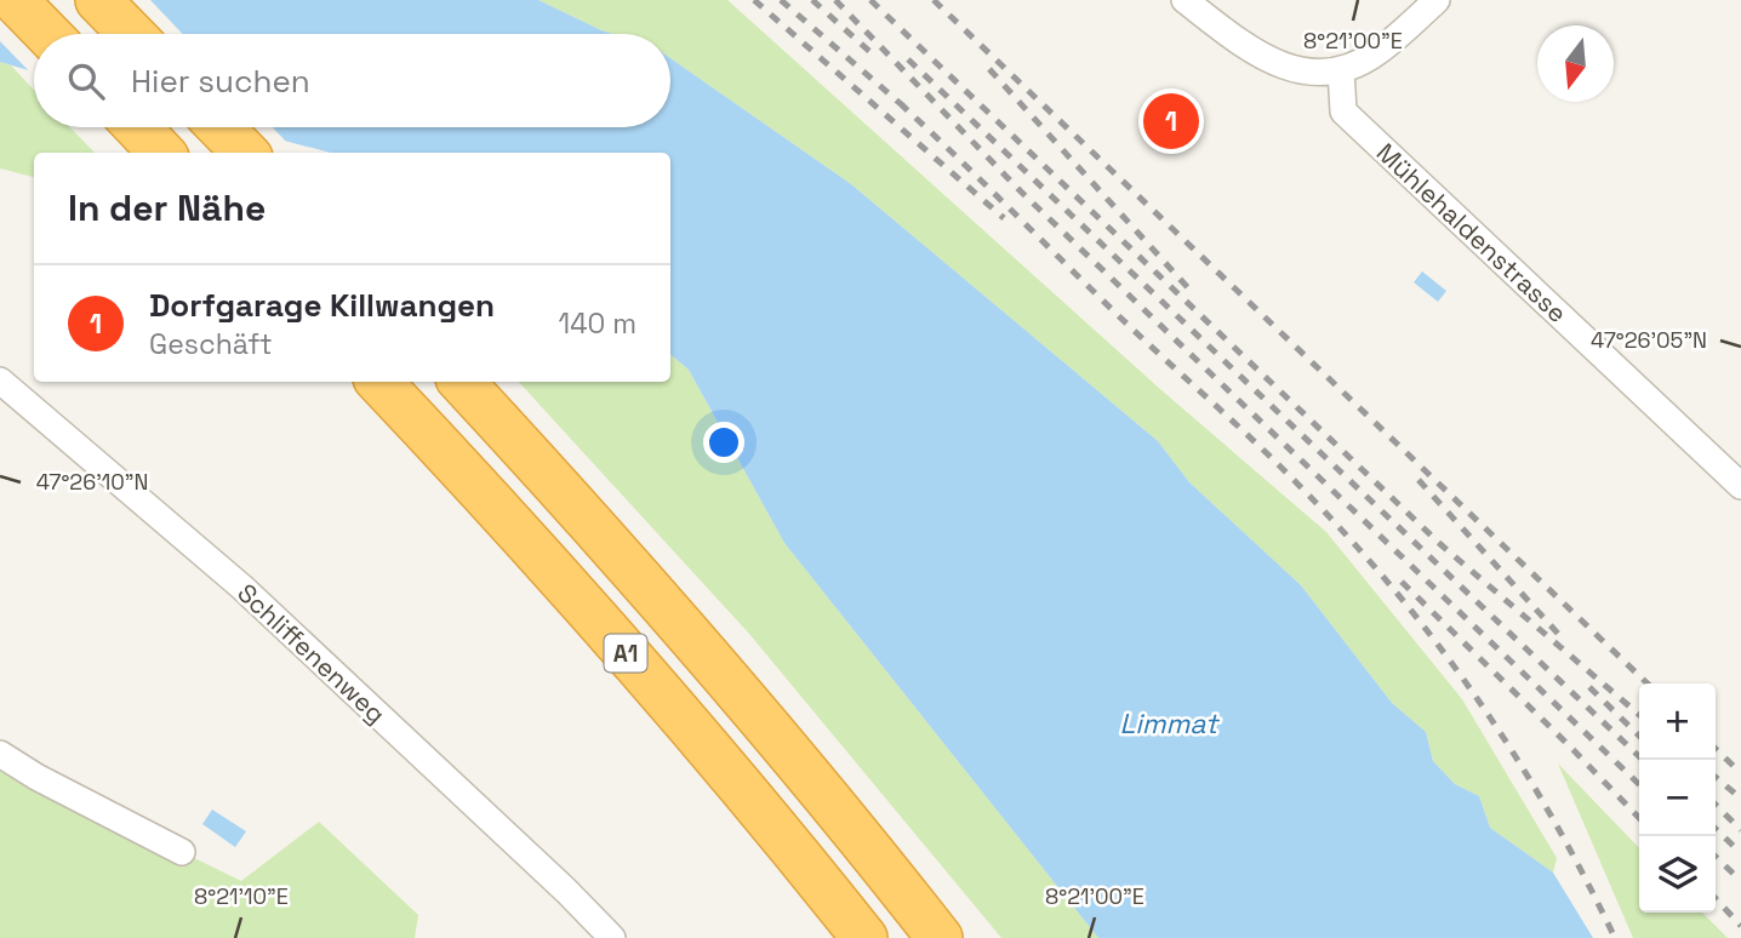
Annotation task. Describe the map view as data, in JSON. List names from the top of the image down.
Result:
{
  "streets": {
    "highway": ["A1"],
    "street": ["Mühlehaldenstrasse", "Schliffenenweg"]
  },
  "water": ["Limmat"],
  "north": "bottom",
  "page": {
    "search": "Hier suchen",
    "pins": "1",
    "heading": "In der Nähe",
    "list": [
      {
        "mark": "1",
        "name": "Dorfgarage Killwangen",
        "note": "Geschäft",
        "value": "140 m"
      }
    ],
    "map_buttons": ["+", "−"]
  },
  "coordinates": [
    "8°21'00\"E",
    "47°26'05\"N",
    "47°26'10\"N",
    "8°21'10\"E"
  ]
}
